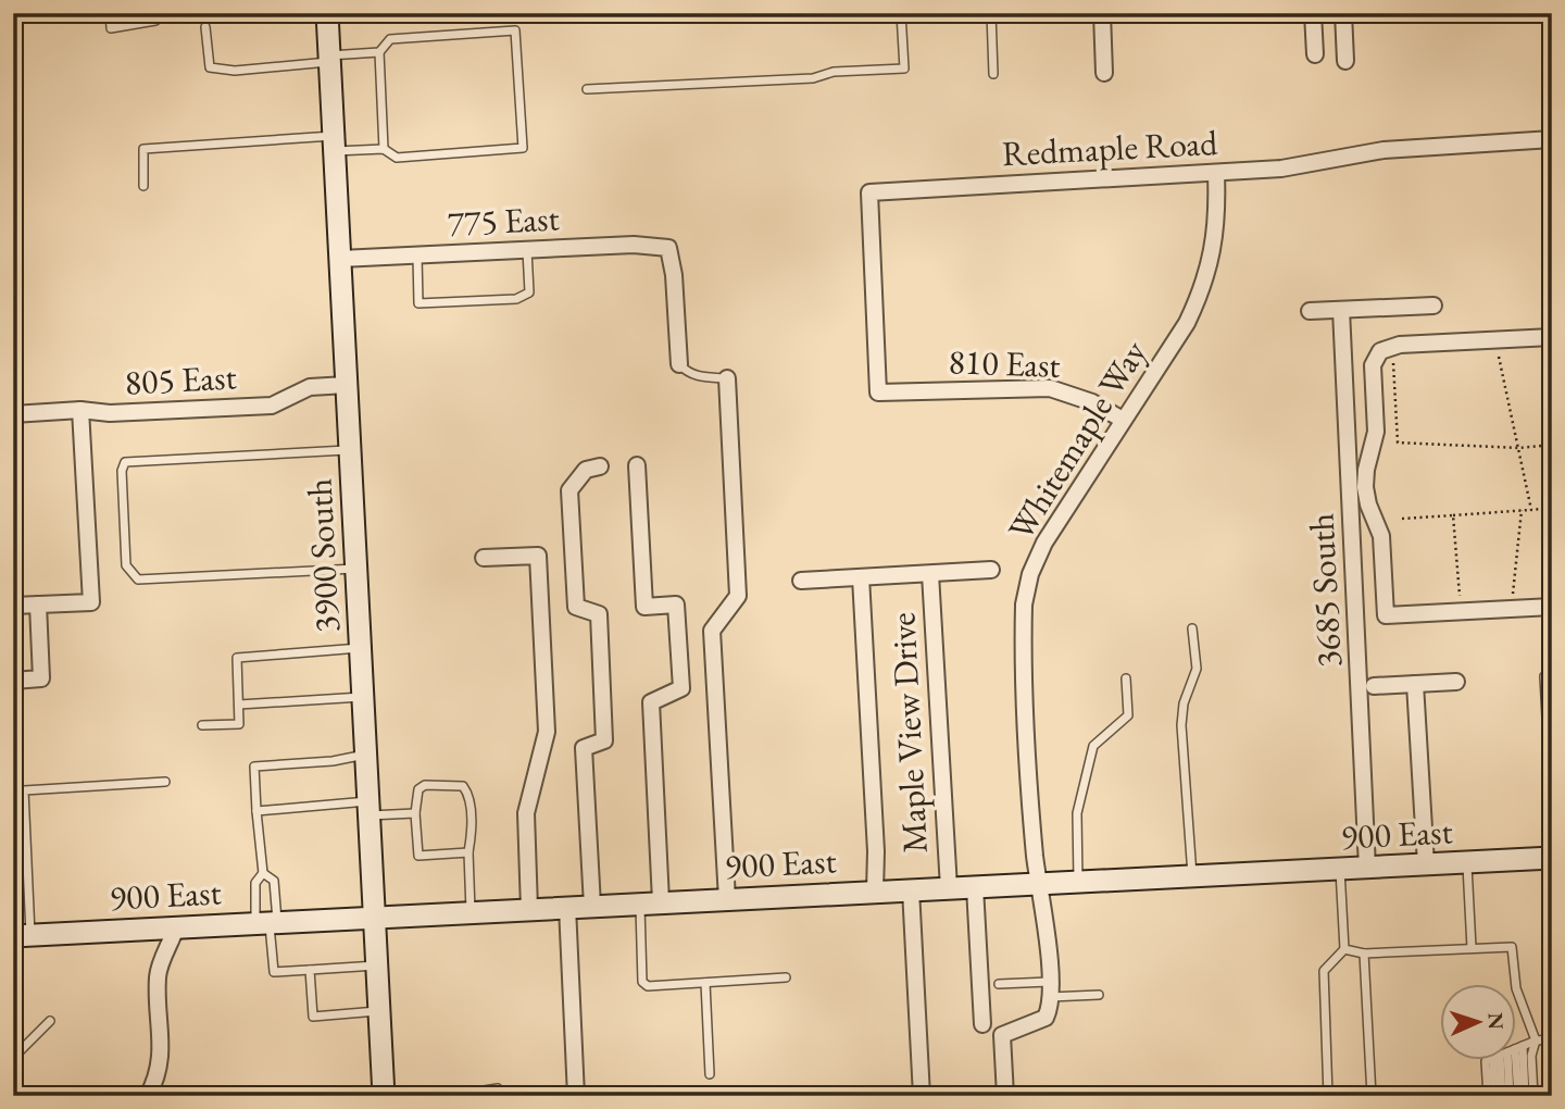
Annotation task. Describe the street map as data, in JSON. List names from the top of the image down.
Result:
{
  "streets": {
    "main road": ["3900 South", "900 East"],
    "street": [
      "Redmaple Road",
      "775 East",
      "810 East",
      "805 East",
      "Whitemaple Way",
      "3685 South",
      "Maple View Drive"
    ]
  },
  "crossings": [
    ["Redmaple Road", "810 East"],
    ["Redmaple Road", "Whitemaple Way"],
    ["775 East", "3900 South"],
    ["810 East", "Whitemaple Way"],
    ["805 East", "3900 South"],
    ["Whitemaple Way", "900 East"],
    ["3900 South", "900 East"],
    ["3685 South", "900 East"],
    ["Maple View Drive", "900 East"]
  ],
  "north": "right"
}
